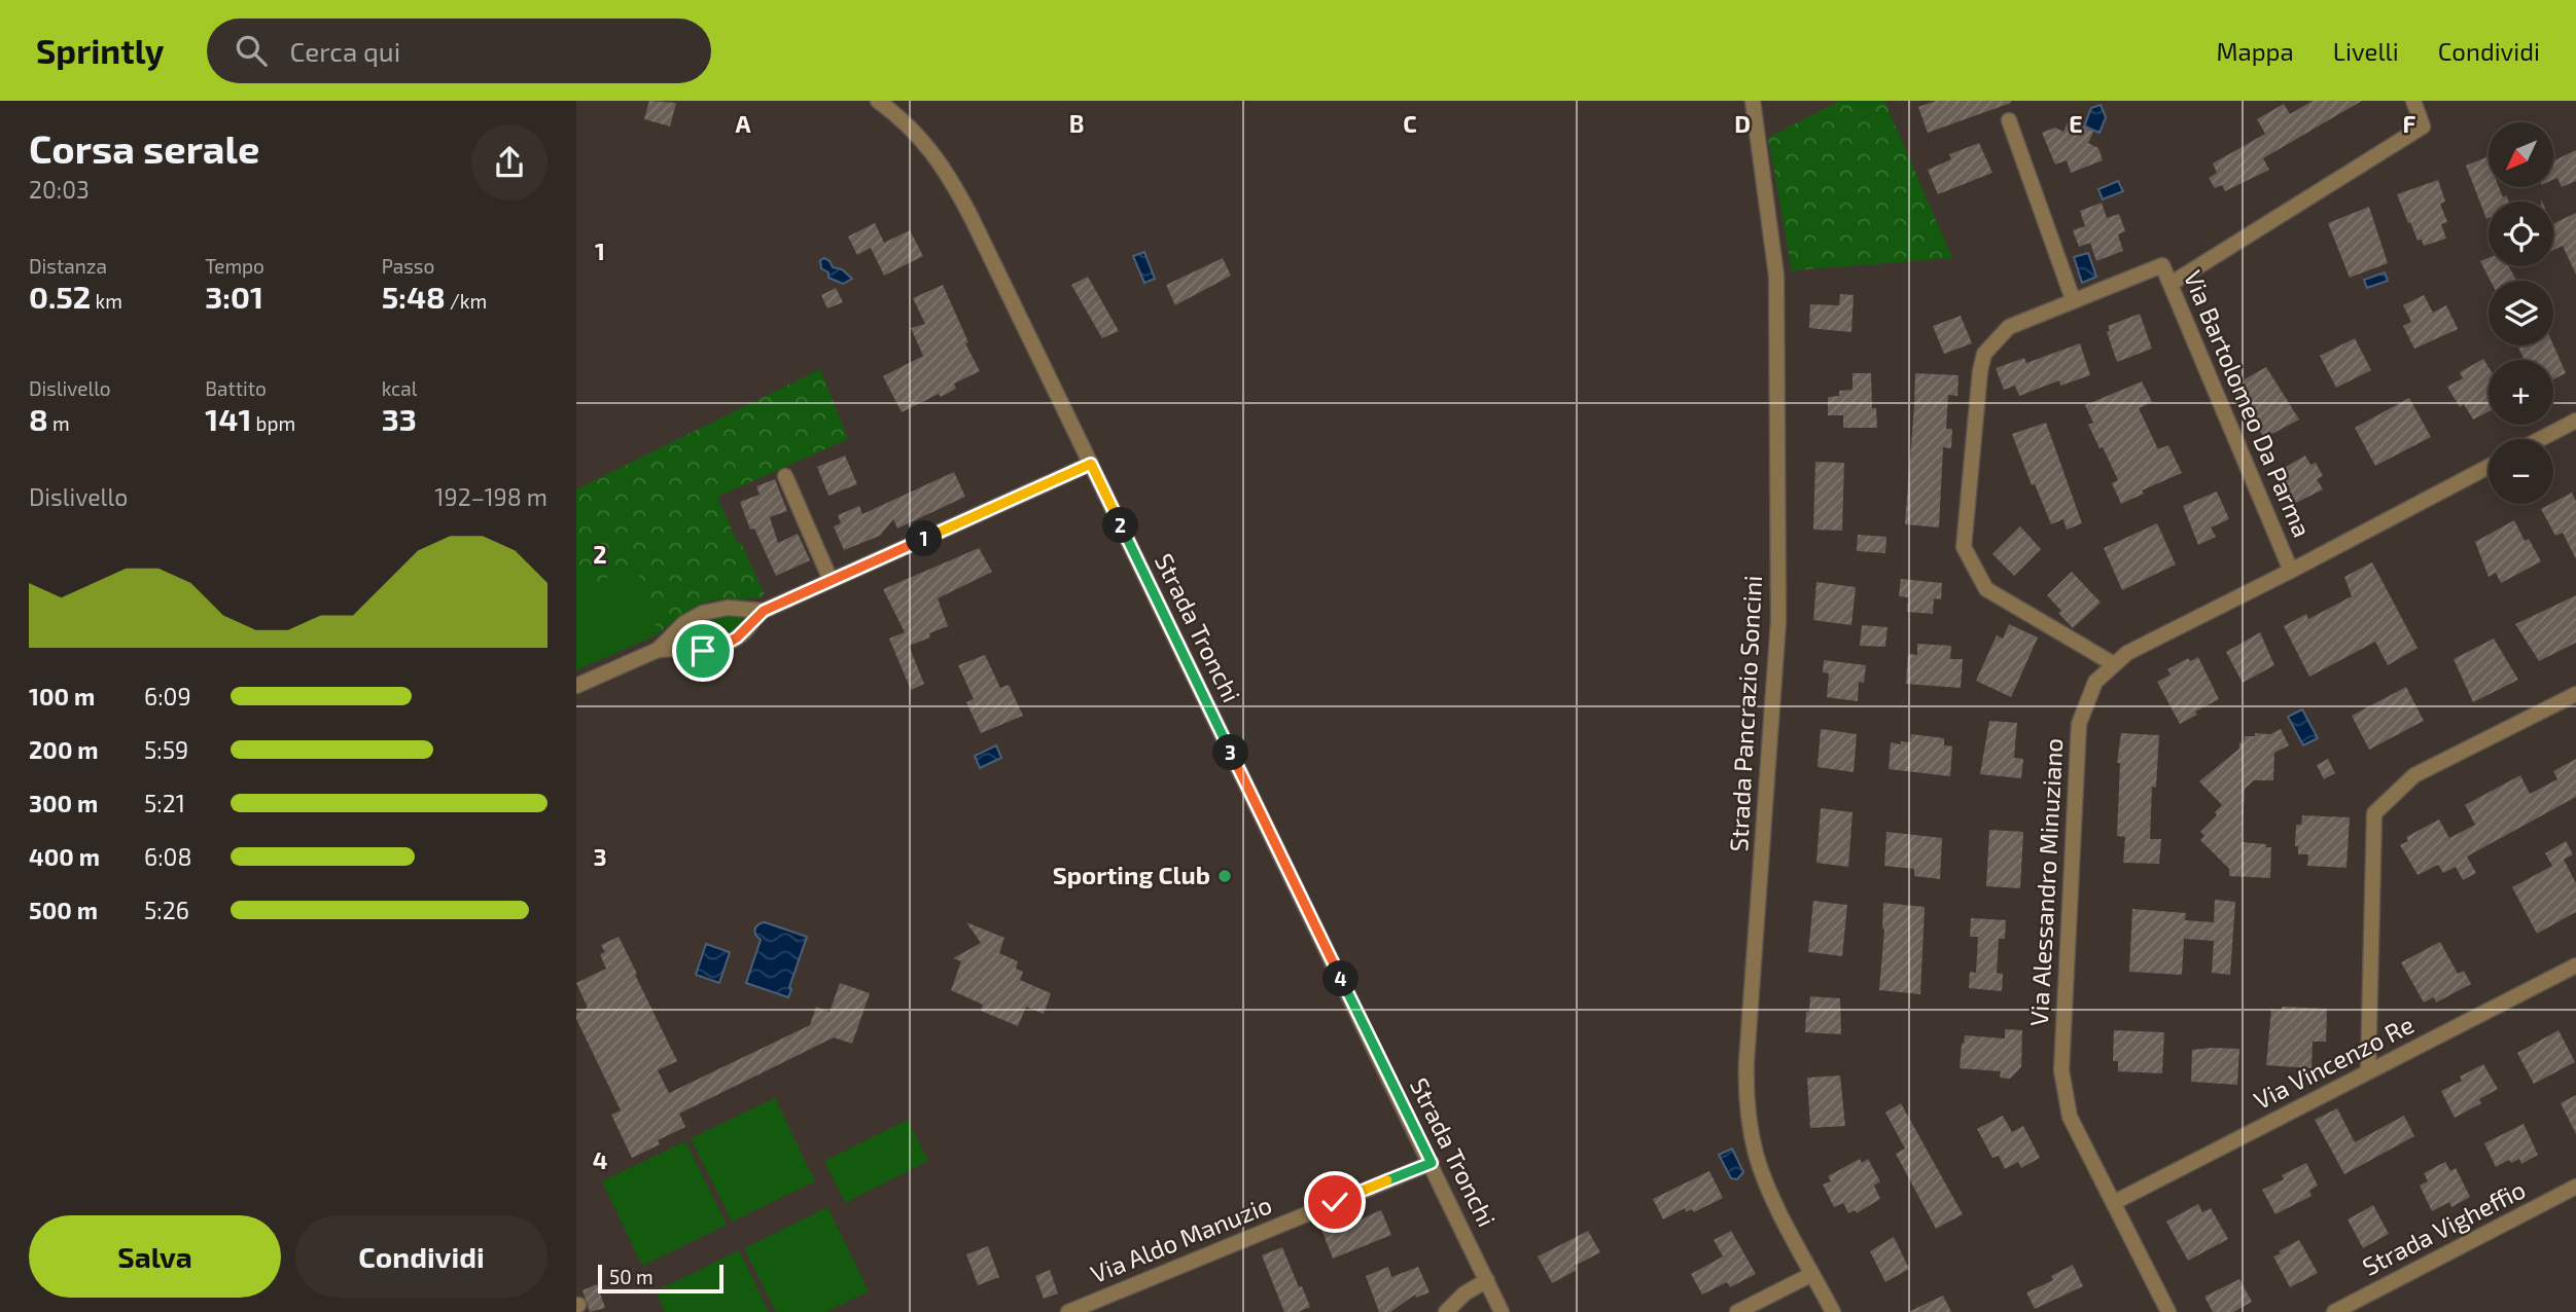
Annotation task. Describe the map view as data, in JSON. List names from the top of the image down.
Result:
{
  "streets": {
    "street": [
      "Via Bartolomeo Da Parma",
      "Strada Tronchi",
      "Strada Pancrazio Soncini",
      "Via Alessandro Minuziano",
      "Via Vincenzo Re",
      "Strada Vigheffio",
      "Via Aldo Manuzio"
    ]
  },
  "crossings": [
    ["Via Bartolomeo Da Parma", "Via Alessandro Minuziano"],
    ["Strada Tronchi", "Via Aldo Manuzio"],
    ["Via Alessandro Minuziano", "Via Vincenzo Re"]
  ],
  "places": ["Sporting Club"],
  "scale_bar": "50 m",
  "north": "bottom left",
  "page": {
    "header": "Sprintly",
    "search": "Cerca qui",
    "nav": ["Mappa", "Livelli", "Condividi"],
    "heading": ["Corsa serale", "20:03"],
    "map_buttons": ["+", "−"],
    "stats": [
      ["Distanza", "0.52 km"],
      ["Tempo", "3:01"],
      ["Passo", "5:48 /km"],
      ["Dislivello", "8 m"],
      ["Battito", "141 bpm"],
      ["kcal", "33"]
    ],
    "chart": ["Dislivello", "192–198 m"],
    "pins": [
      "2",
      "1",
      "3",
      "4"
    ],
    "list": [
      {
        "name": "100 m",
        "note": "6:09"
      },
      {
        "name": "200 m",
        "note": "5:59"
      },
      {
        "name": "300 m",
        "note": "5:21"
      },
      {
        "name": "400 m",
        "note": "6:08"
      },
      {
        "name": "500 m",
        "note": "5:26"
      }
    ],
    "buttons": ["Salva", "Condividi"],
    "scale": "50 m"
  },
  "grid": {
    "columns": [
      "A",
      "B",
      "C",
      "D",
      "E",
      "F"
    ],
    "rows": [
      "1",
      "2",
      "3",
      "4"
    ]
  }
}
